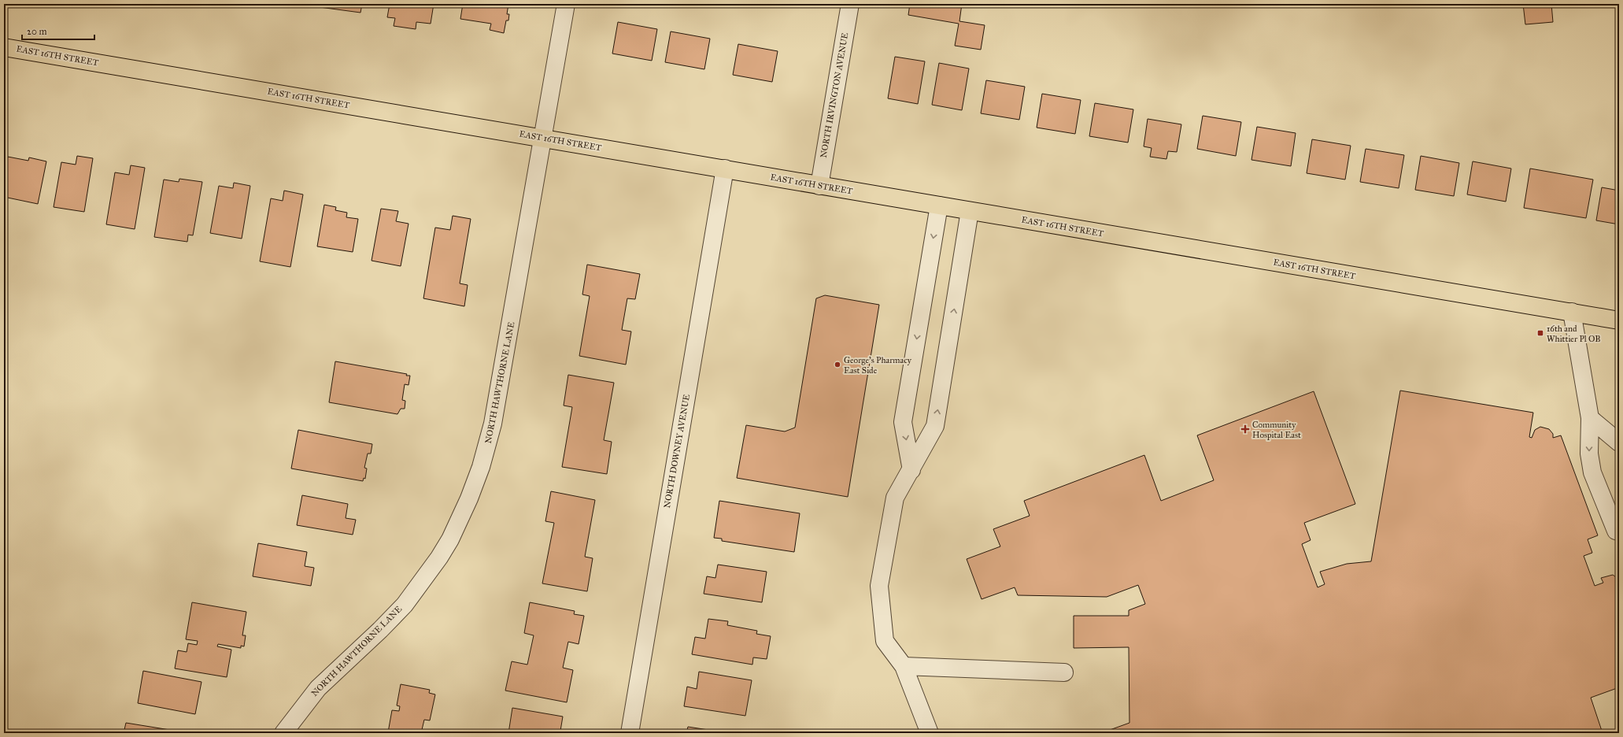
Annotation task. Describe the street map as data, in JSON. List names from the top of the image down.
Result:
{
  "streets": {
    "main road": ["EAST 16TH STREET"],
    "street": ["NORTH IRVINGTON AVENUE", "NORTH HAWTHORNE LANE", "NORTH DOWNEY AVENUE"]
  },
  "crossings": [
    ["EAST 16TH STREET", "NORTH IRVINGTON AVENUE"],
    ["EAST 16TH STREET", "NORTH HAWTHORNE LANE"],
    ["EAST 16TH STREET", "NORTH DOWNEY AVENUE"]
  ],
  "places": {
    "transit": ["16th and Whittier Pl OB"],
    "other": ["George's Pharmacy East Side"],
    "health": ["Community Hospital East"]
  },
  "scale_bar": "20 m"
}
